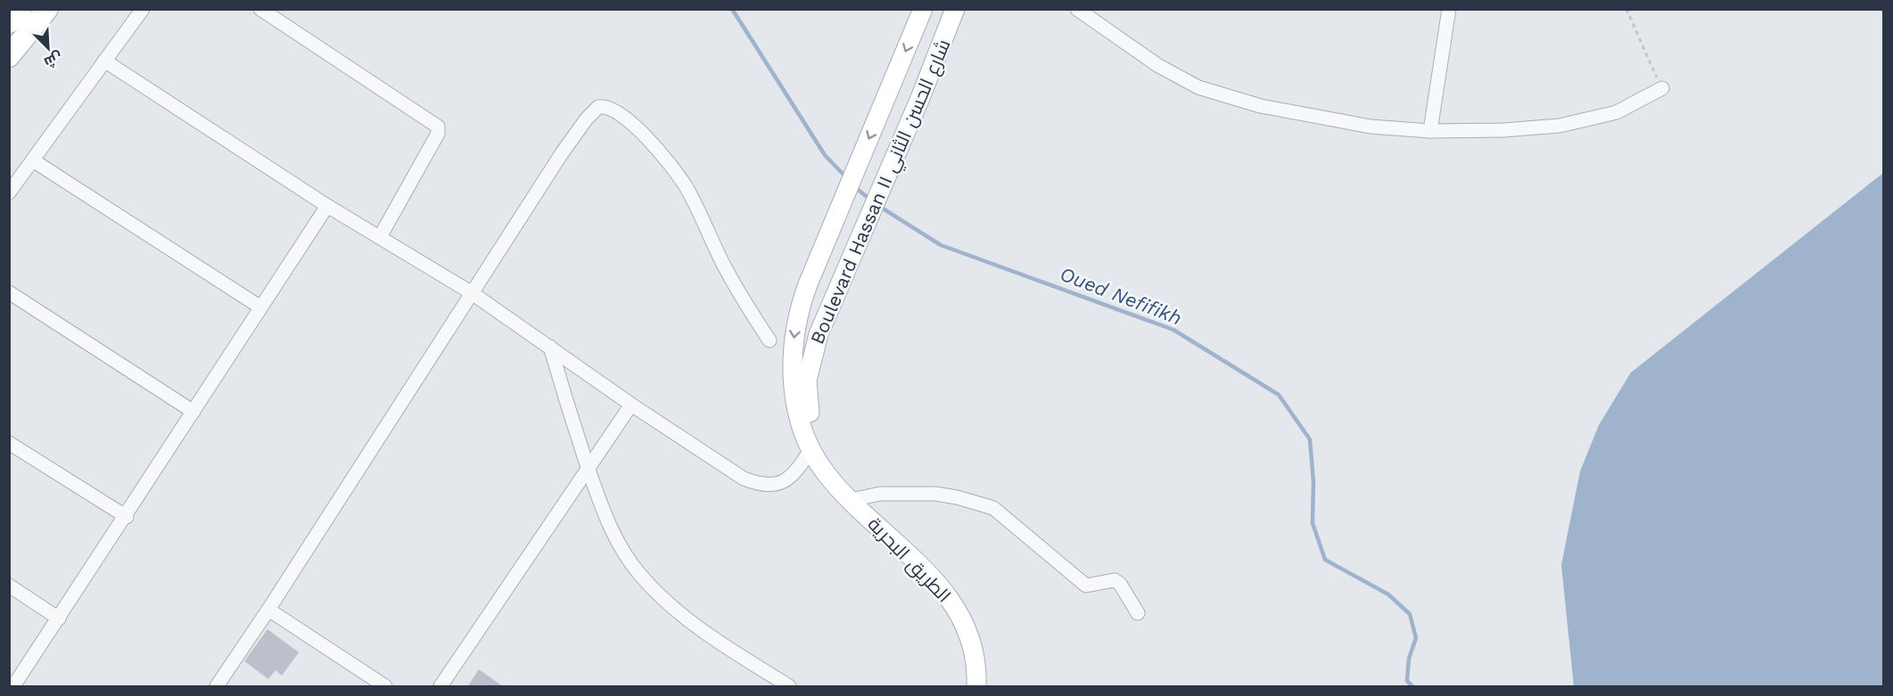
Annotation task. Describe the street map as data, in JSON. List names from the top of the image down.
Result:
{
  "streets": {
    "main road": ["Boulevard Hassan II شارع الحسن الثاني", "الطريق البحرية"]
  },
  "crossings": [
    ["Boulevard Hassan II شارع الحسن الثاني", "الطريق البحرية"]
  ],
  "water": ["Oued Nefifikh"],
  "north": "bottom right"
}
